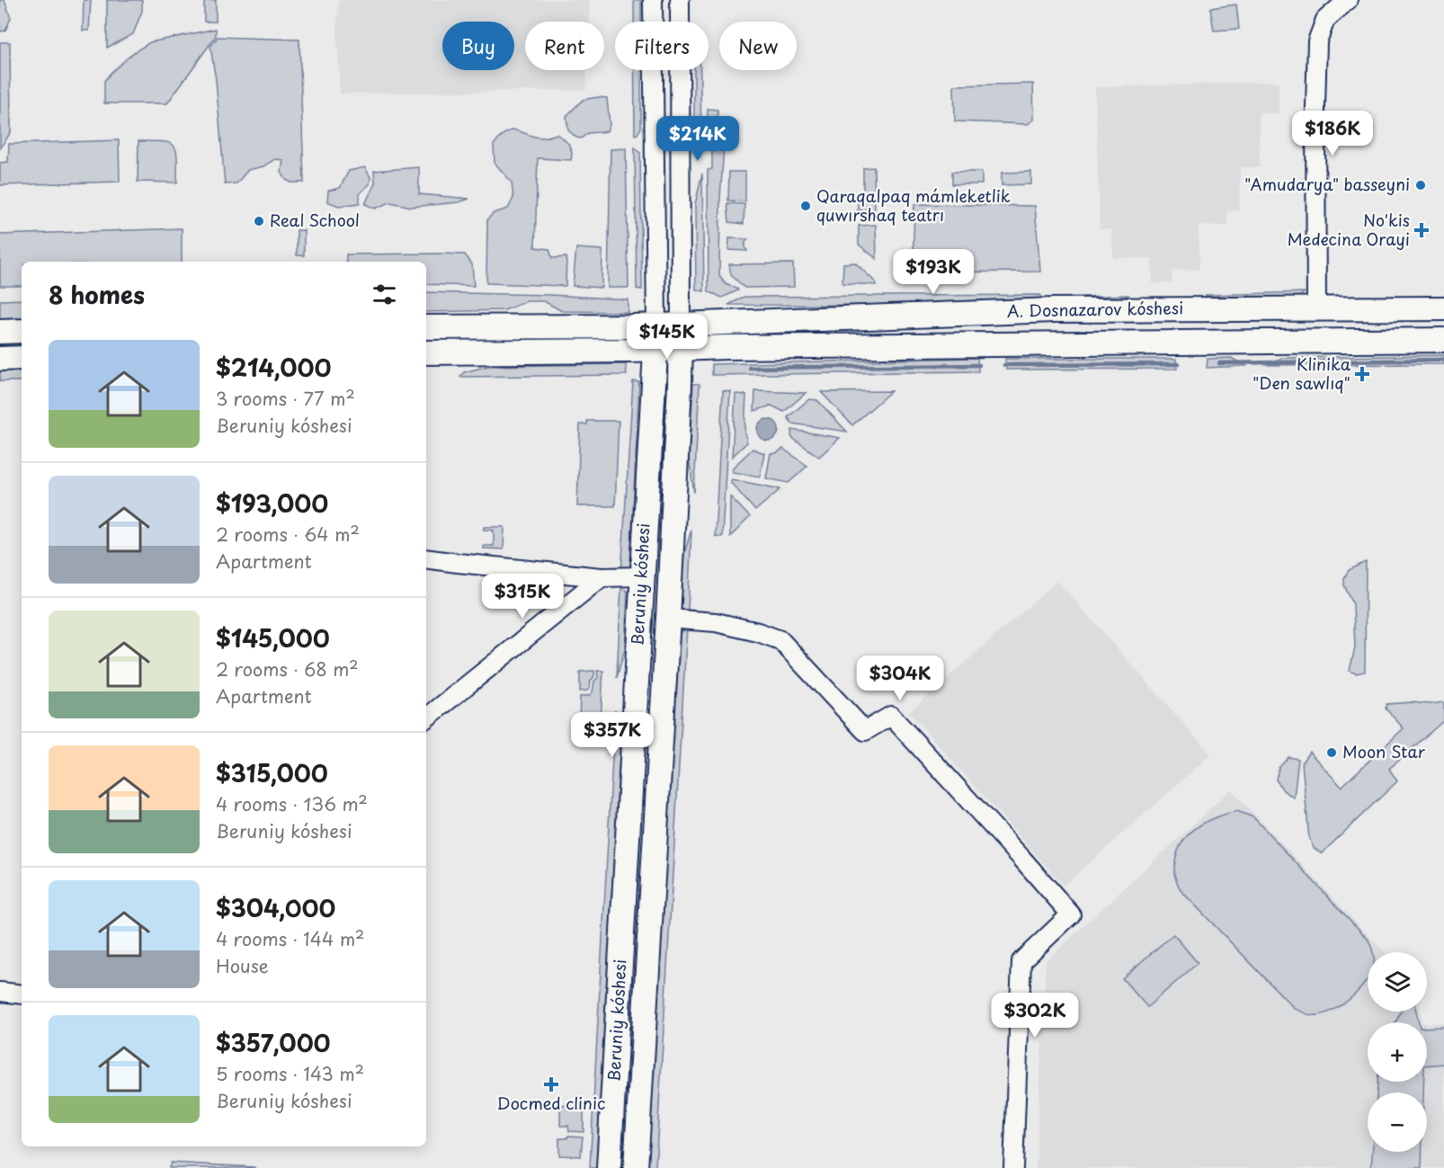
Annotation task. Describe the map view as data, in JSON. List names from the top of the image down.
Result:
{
  "streets": {
    "main road": ["A. Dosnazarov kóshesi", "Beruniy kóshesi"]
  },
  "crossings": [
    ["A. Dosnazarov kóshesi", "Beruniy kóshesi"]
  ],
  "places": {
    "other": [
      "\"Amudarya\" basseyni",
      "Qaraqalpaq mámleketlik quwırshaq teatrı",
      "Real School",
      "Moon Star"
    ],
    "health": ["No'kis Medecina Orayi", "Klinika \"Den sawlıq\"", "Docmed clinic"]
  },
  "page": {
    "chip": [
      "Buy",
      "Rent",
      "Filters",
      "New"
    ],
    "price": [
      "$186K",
      "$214K",
      "$193K",
      "$145K",
      "$315K",
      "$304K",
      "$357K",
      "$302K"
    ],
    "heading": "8 homes",
    "list": [
      {
        "name": "$214,000",
        "note": "3 rooms · 77 m² · Beruniy kóshesi"
      },
      {
        "name": "$193,000",
        "note": "2 rooms · 64 m² · Apartment"
      },
      {
        "name": "$145,000",
        "note": "2 rooms · 68 m² · Apartment"
      },
      {
        "name": "$315,000",
        "note": "4 rooms · 136 m² · Beruniy kóshesi"
      },
      {
        "name": "$304,000",
        "note": "4 rooms · 144 m² · House"
      },
      {
        "name": "$357,000",
        "note": "5 rooms · 143 m² · Beruniy kóshesi"
      }
    ],
    "map_buttons": ["+", "−"]
  }
}
